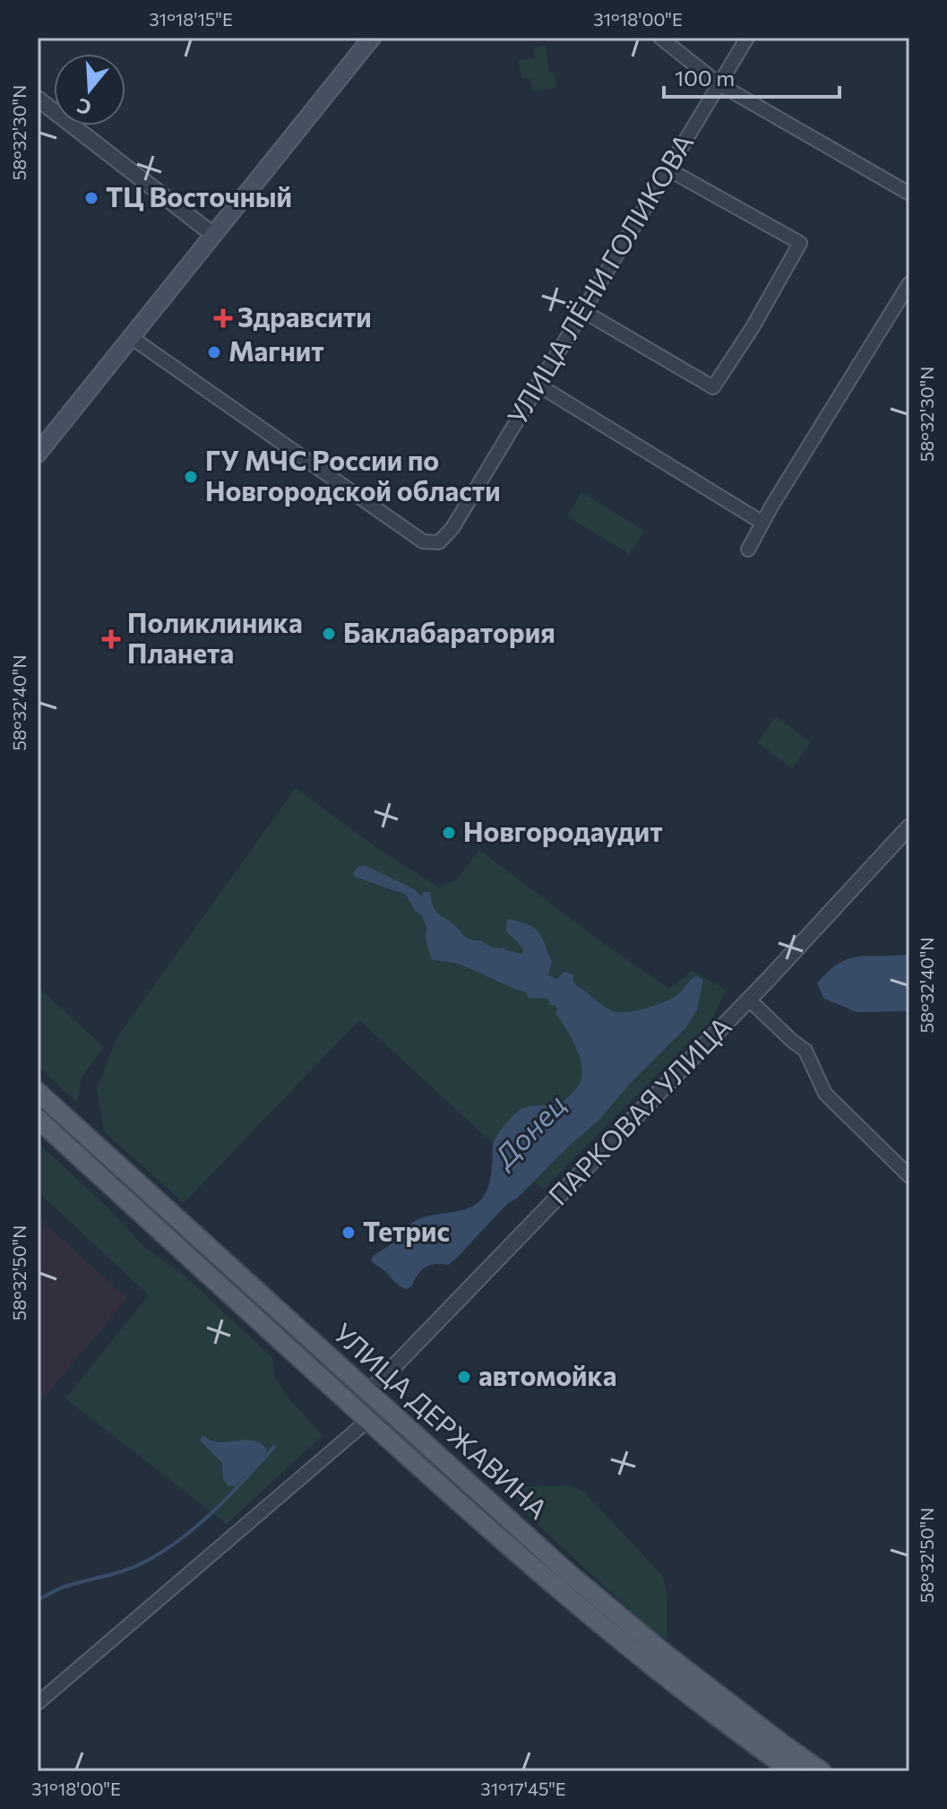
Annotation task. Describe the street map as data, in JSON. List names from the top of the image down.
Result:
{
  "streets": {
    "main road": ["УЛИЦА ДЕРЖАВИНА"],
    "street": ["УЛИЦА ЛЁНИ ГОЛИКОВА", "ПАРКОВАЯ УЛИЦА"]
  },
  "crossings": [
    ["ПАРКОВАЯ УЛИЦА", "УЛИЦА ДЕРЖАВИНА"]
  ],
  "water": ["Донец"],
  "places": {
    "other": [
      "ТЦ Восточный",
      "Магнит",
      "ГУ МЧС России по Новгородской области",
      "Баклабаратория",
      "Новгородаудит",
      "Тетрис",
      "автомойка"
    ],
    "health": ["Здравсити", "Поликлиника Планета"]
  },
  "scale_bar": "100 m",
  "north": "bottom",
  "coordinates": [
    "31°18'15\"E",
    "31°18'00\"E",
    "58°32'30\"N",
    "58°32'40\"N",
    "58°32'50\"N",
    "31°17'45\"E"
  ]
}
